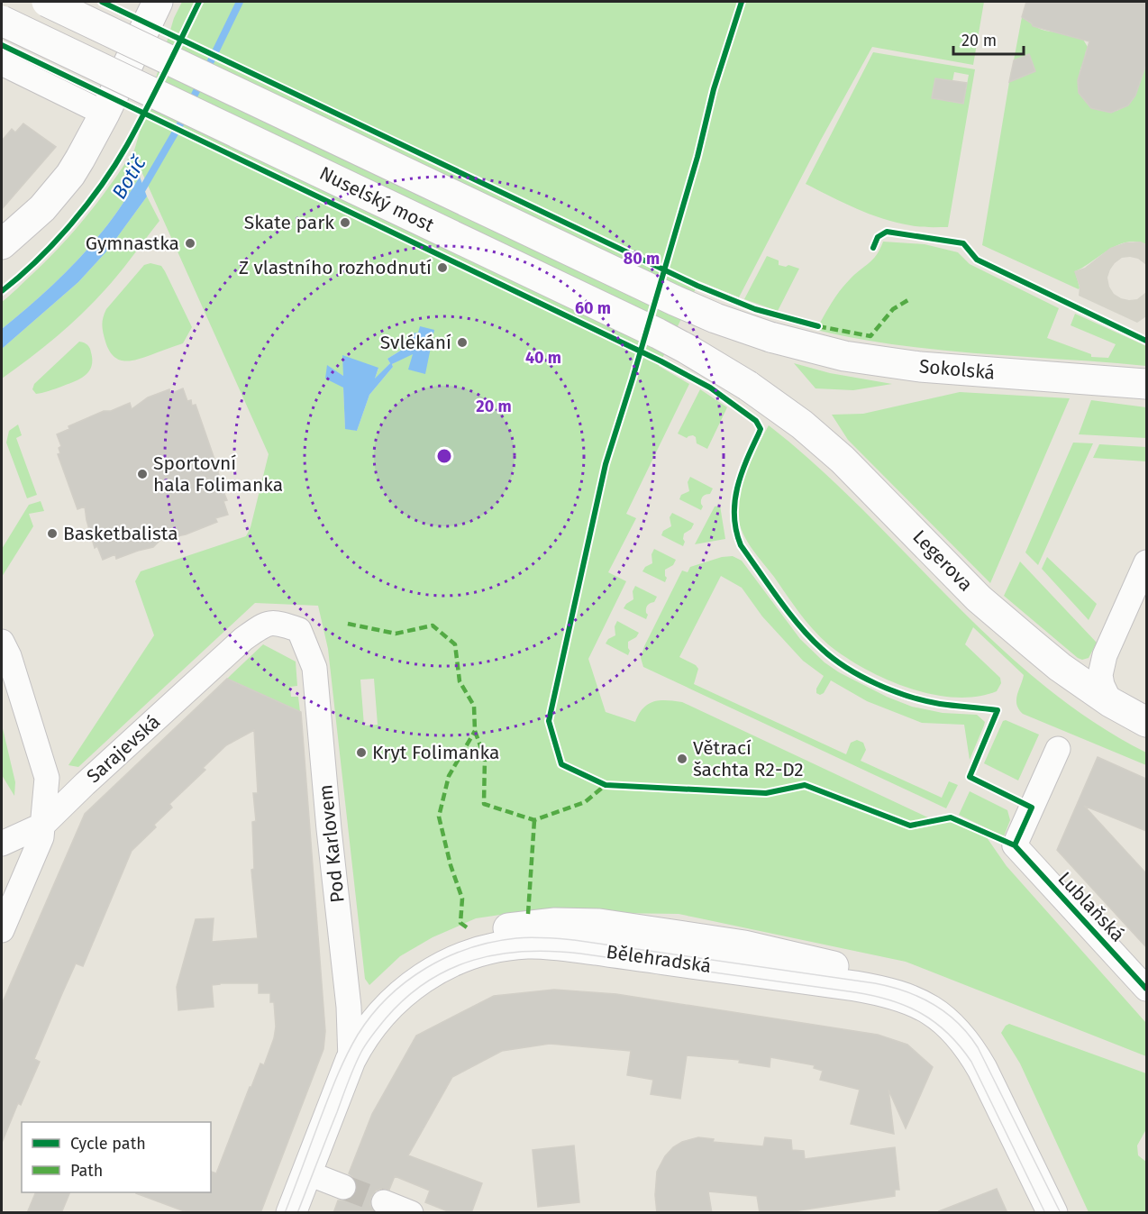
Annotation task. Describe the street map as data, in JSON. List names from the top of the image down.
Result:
{
  "streets": {
    "main road": [
      "Nuselský most",
      "Sokolská",
      "Legerova",
      "Bělehradská"
    ],
    "street": ["Sarajevská", "Pod Karlovem", "Lublaňská"]
  },
  "crossings": [
    ["Nuselský most", "Sokolská"],
    ["Nuselský most", "Legerova"],
    ["Sarajevská", "Pod Karlovem"],
    ["Pod Karlovem", "Bělehradská"]
  ],
  "water": ["Botič"],
  "places": [
    "Skate park",
    "Gymnastka",
    "Z vlastního rozhodnutí",
    "Svlékání",
    "Sportovní hala Folimanka",
    "Basketbalista",
    "Kryt Folimanka",
    "Větrací šachta R2-D2"
  ],
  "legend": ["Cycle path", "Path"],
  "scale_bar": "20 m",
  "rings": [
    "80 m",
    "60 m",
    "40 m",
    "20 m"
  ]
}
